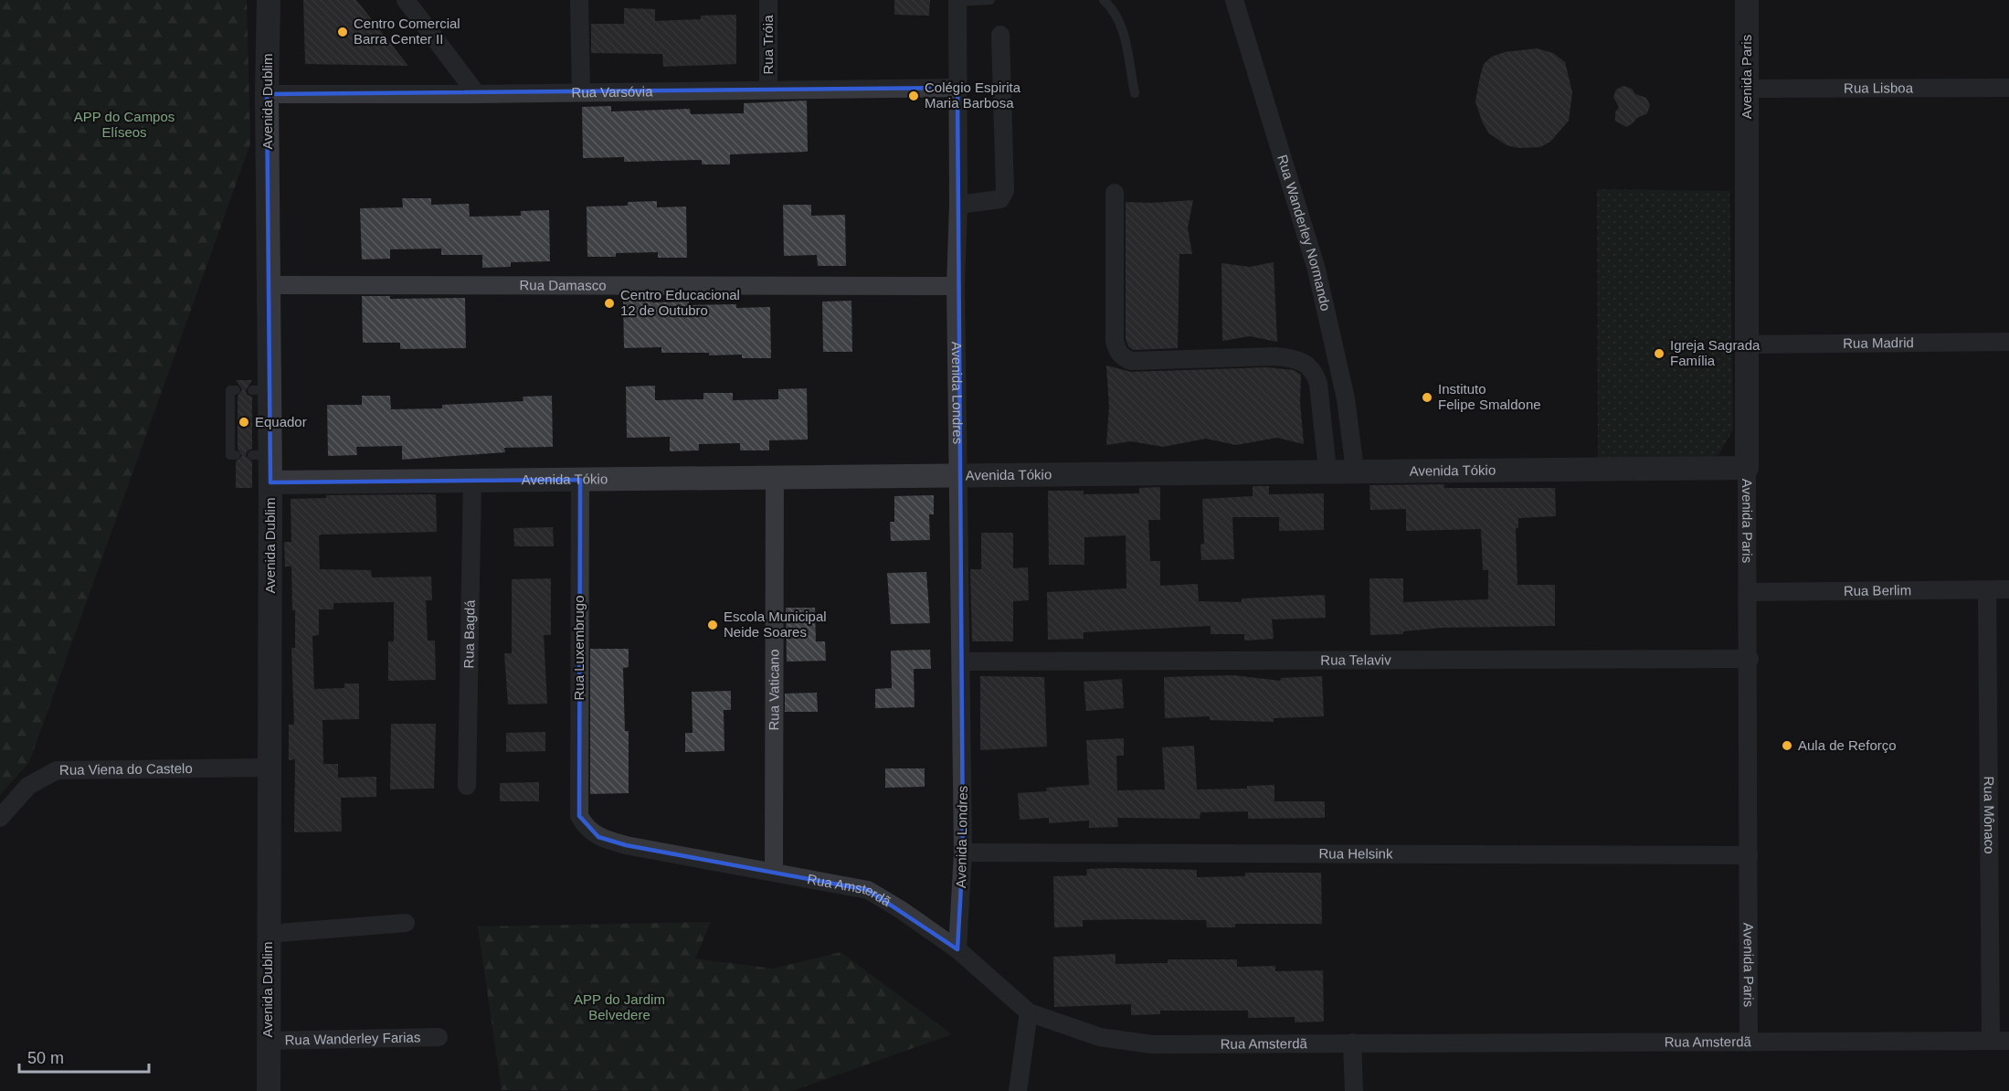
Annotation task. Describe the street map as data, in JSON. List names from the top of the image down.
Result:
{
  "streets": {
    "street": [
      "Rua Tróia",
      "Avenida Paris",
      "Rua Lisboa",
      "Rua Varsóvia",
      "Avenida Dublim",
      "Rua Wanderley Normando",
      "Rua Damasco",
      "Rua Madrid",
      "Avenida Londres",
      "Avenida Tókio",
      "Rua Berlim",
      "Rua Bagdá",
      "Rua Luxembrugo",
      "Rua Telaviv",
      "Rua Vaticano",
      "Rua Viena do Castelo",
      "Rua Mônaco",
      "Rua Helsink",
      "Rua Amsterdã",
      "Rua Wanderley Farias"
    ]
  },
  "crossings": [
    ["Rua Tróia", "Rua Varsóvia"],
    ["Avenida Paris", "Rua Lisboa"],
    ["Avenida Paris", "Rua Madrid"],
    ["Avenida Paris", "Avenida Tókio"],
    ["Avenida Paris", "Rua Berlim"],
    ["Avenida Paris", "Rua Telaviv"],
    ["Avenida Paris", "Rua Helsink"],
    ["Avenida Paris", "Rua Amsterdã"],
    ["Rua Varsóvia", "Avenida Dublim"],
    ["Rua Varsóvia", "Avenida Londres"],
    ["Avenida Dublim", "Rua Damasco"],
    ["Avenida Dublim", "Avenida Tókio"],
    ["Avenida Dublim", "Rua Viena do Castelo"],
    ["Avenida Dublim", "Rua Wanderley Farias"],
    ["Rua Wanderley Normando", "Avenida Tókio"],
    ["Rua Damasco", "Avenida Londres"],
    ["Avenida Londres", "Avenida Tókio"],
    ["Avenida Londres", "Rua Telaviv"],
    ["Avenida Londres", "Rua Helsink"],
    ["Avenida Londres", "Rua Amsterdã"],
    ["Avenida Tókio", "Rua Bagdá"],
    ["Avenida Tókio", "Rua Luxembrugo"],
    ["Avenida Tókio", "Rua Vaticano"],
    ["Rua Berlim", "Rua Mônaco"],
    ["Rua Luxembrugo", "Rua Amsterdã"],
    ["Rua Vaticano", "Rua Amsterdã"],
    ["Rua Mônaco", "Rua Amsterdã"]
  ],
  "parks": ["APP do Campos Elíseos", "APP do Jardim Belvedere"],
  "places": [
    "Centro Comercial Barra Center II",
    "Colégio Espirita Maria Barbosa",
    "Centro Educacional 12 de Outubro",
    "Igreja Sagrada Família",
    "Instituto Felipe Smaldone",
    "Equador",
    "Escola Municipal Neide Soares",
    "Aula de Reforço"
  ],
  "scale_bar": "50 m"
}
